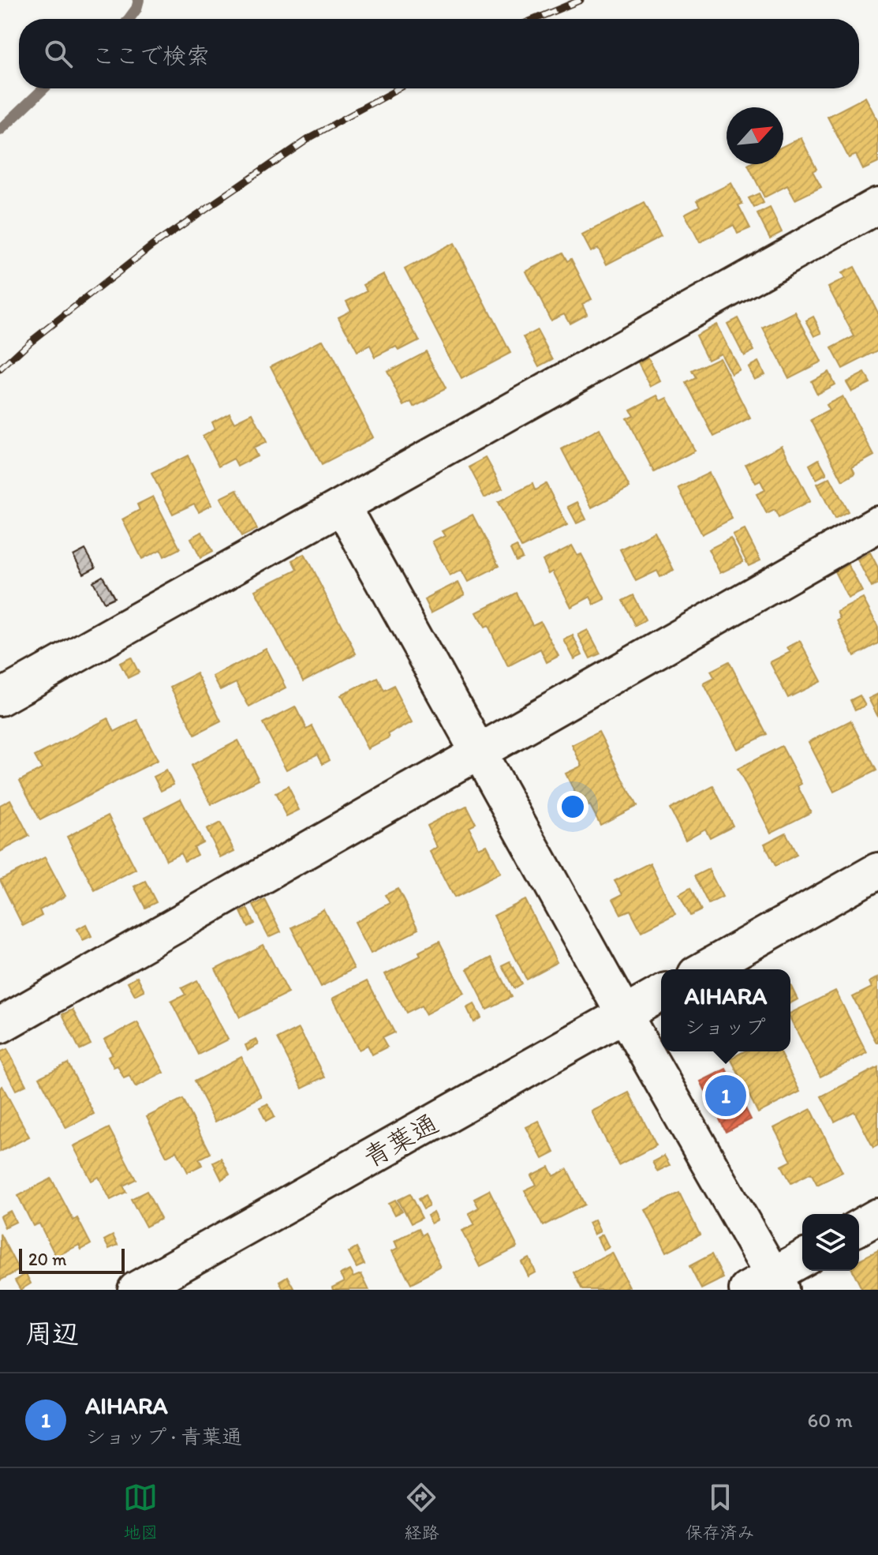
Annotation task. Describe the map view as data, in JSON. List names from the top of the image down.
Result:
{
  "streets": {
    "street": ["青葉通"]
  },
  "scale_bar": "20 m",
  "north": "top right",
  "page": {
    "search": "ここで検索",
    "popup": ["AIHARA", "ショップ"],
    "pins": "1",
    "scale": "20 m",
    "heading": "周辺",
    "list": [
      {
        "mark": "1",
        "name": "AIHARA",
        "note": "ショップ · 青葉通",
        "value": "60 m"
      }
    ],
    "nav": ["地図", "経路", "保存済み"]
  }
}
